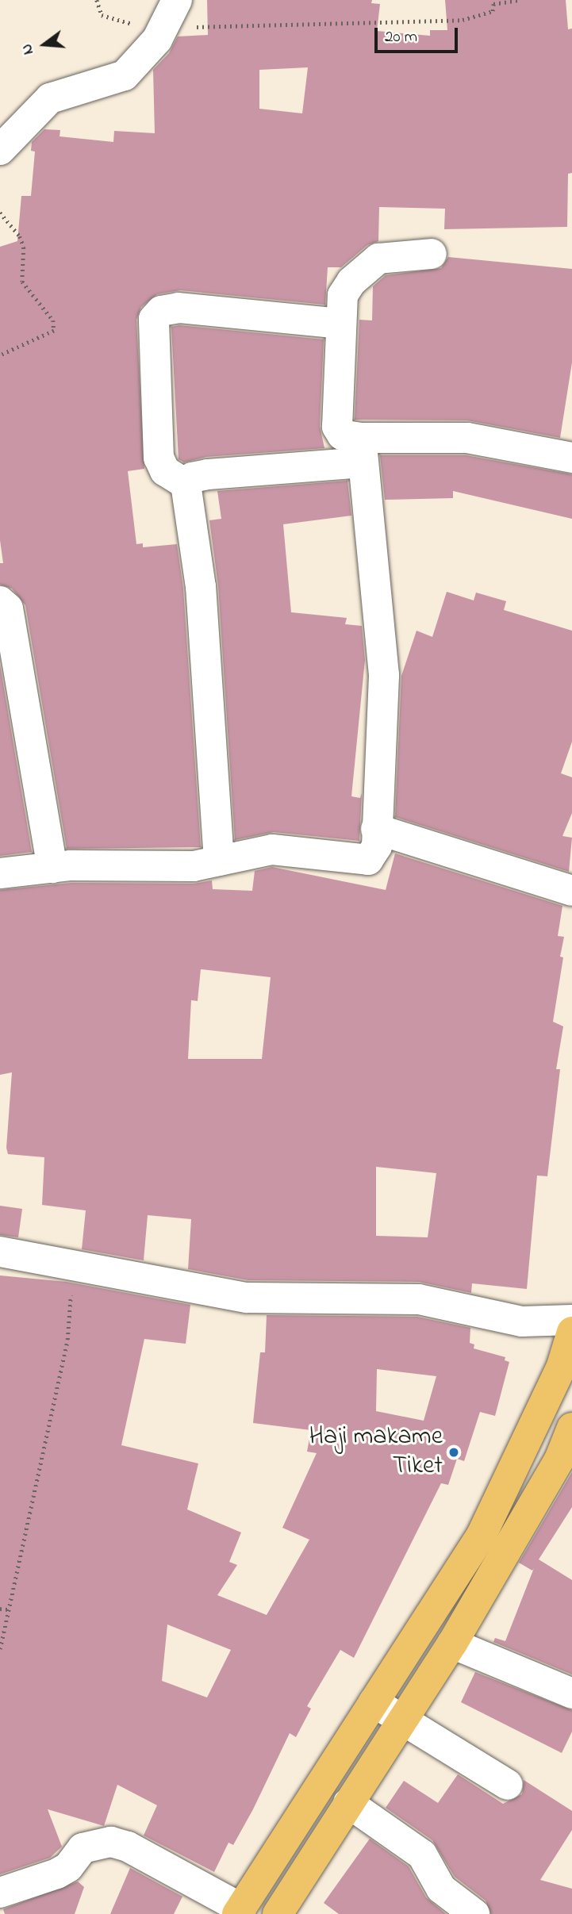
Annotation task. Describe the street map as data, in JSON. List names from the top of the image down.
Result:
{
  "places": ["Haji makame Tiket"],
  "scale_bar": "20 m",
  "north": "left"
}
